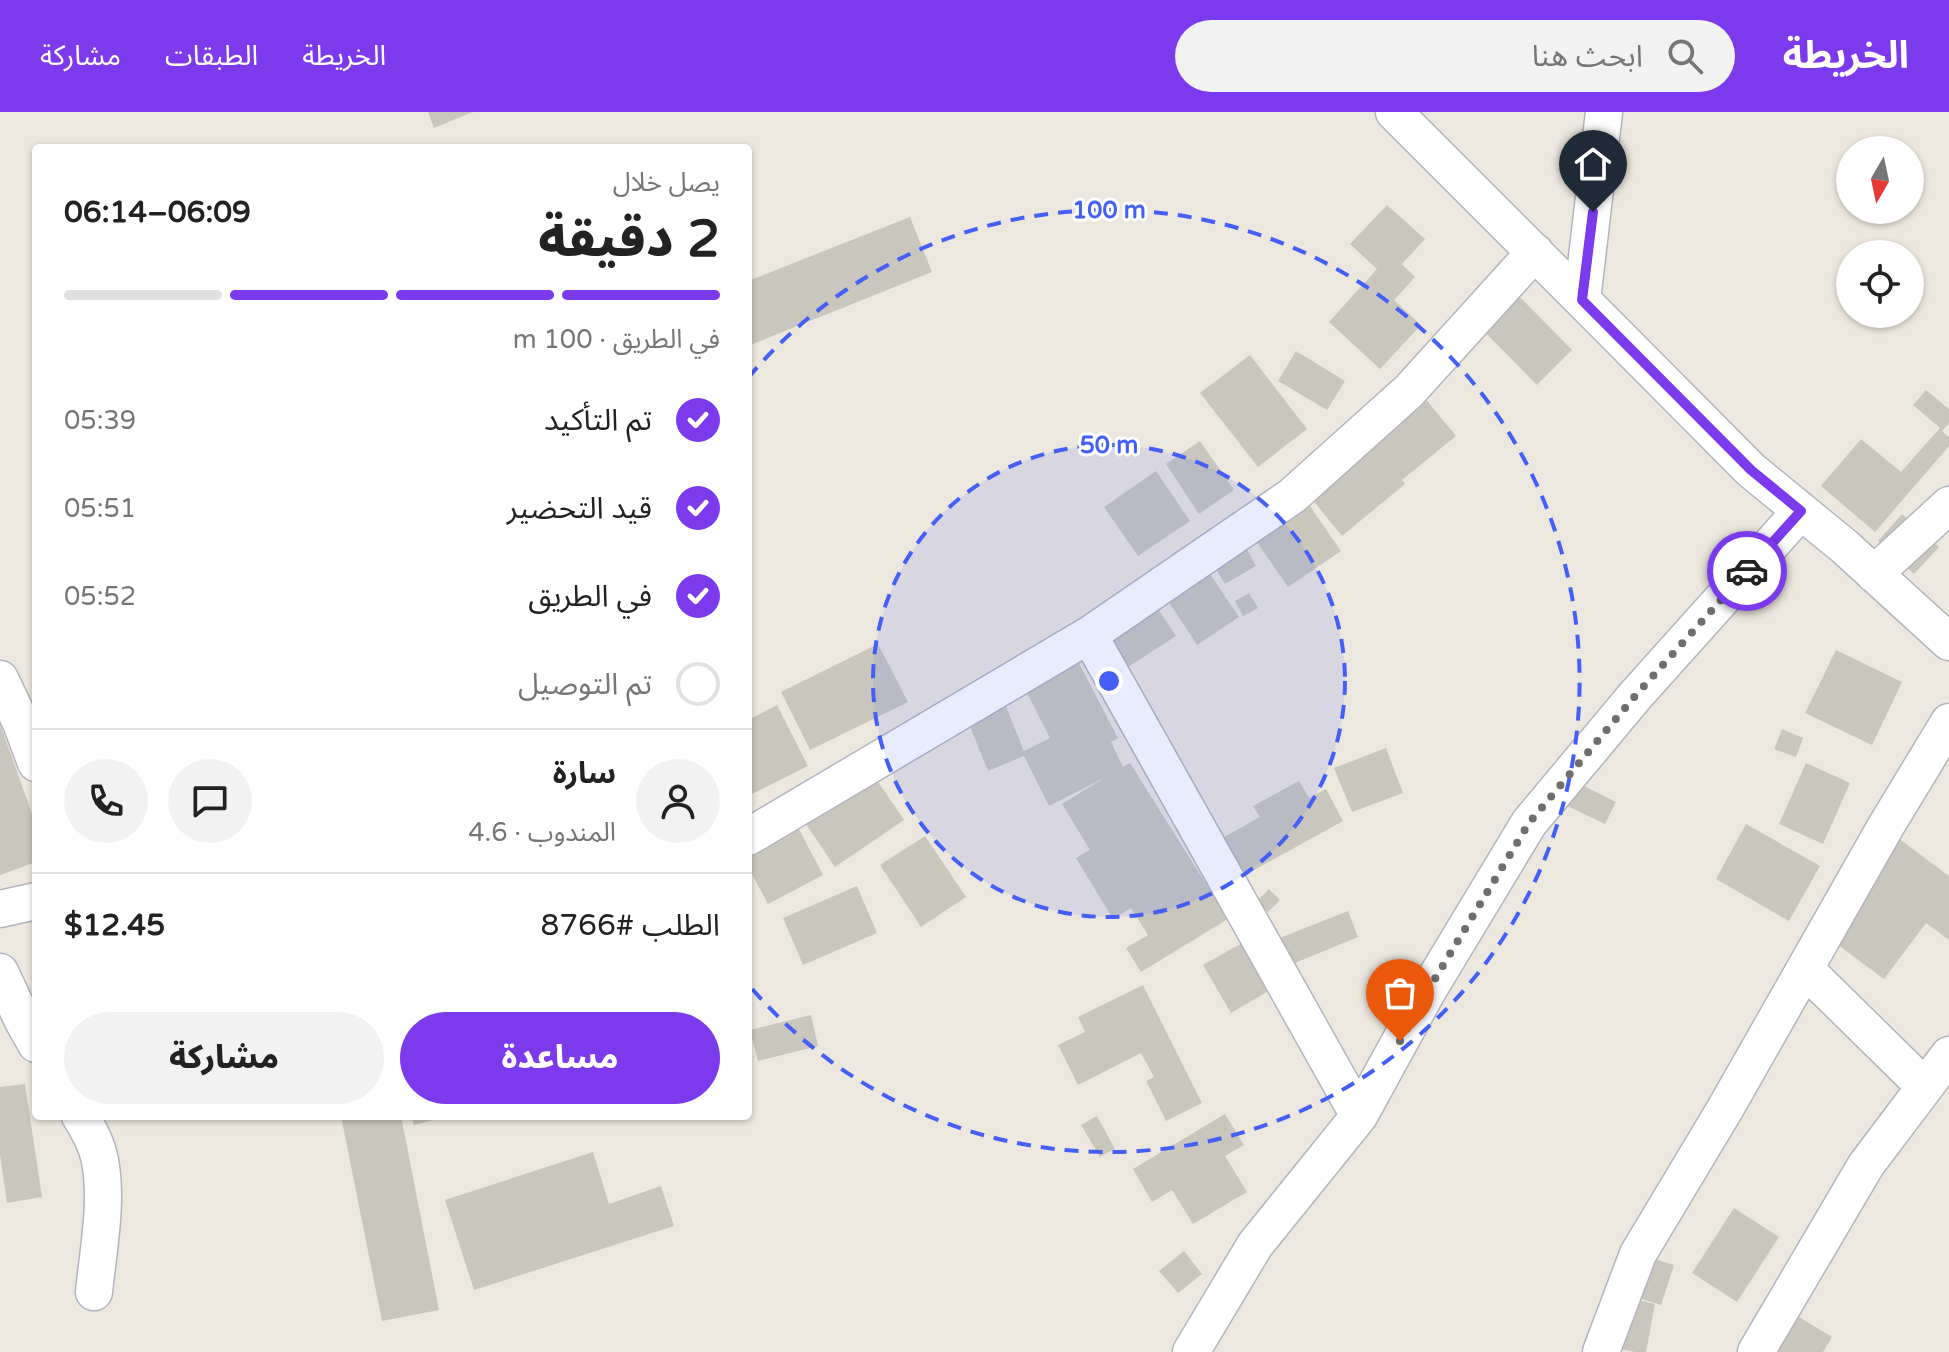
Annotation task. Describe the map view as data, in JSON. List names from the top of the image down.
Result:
{
  "north": "bottom",
  "page": {
    "header": "الخريطة",
    "search": "ابحث هنا",
    "nav": ["الخريطة", "الطبقات", "مشاركة"],
    "heading": ["2 دقيقة", "يصل خلال", "06:09–06:14"],
    "panel": [
      "سارة",
      "المندوب · 4.6",
      "الطلب #8766",
      "$12.45"
    ],
    "bar": "في الطريق · 100 m",
    "list": [
      ["تم التأكيد", "05:39"],
      ["قيد التحضير", "05:51"],
      ["في الطريق", "05:52"],
      "تم التوصيل"
    ],
    "buttons": ["مساعدة", "مشاركة"]
  },
  "rings": ["100 m", "50 m"]
}
